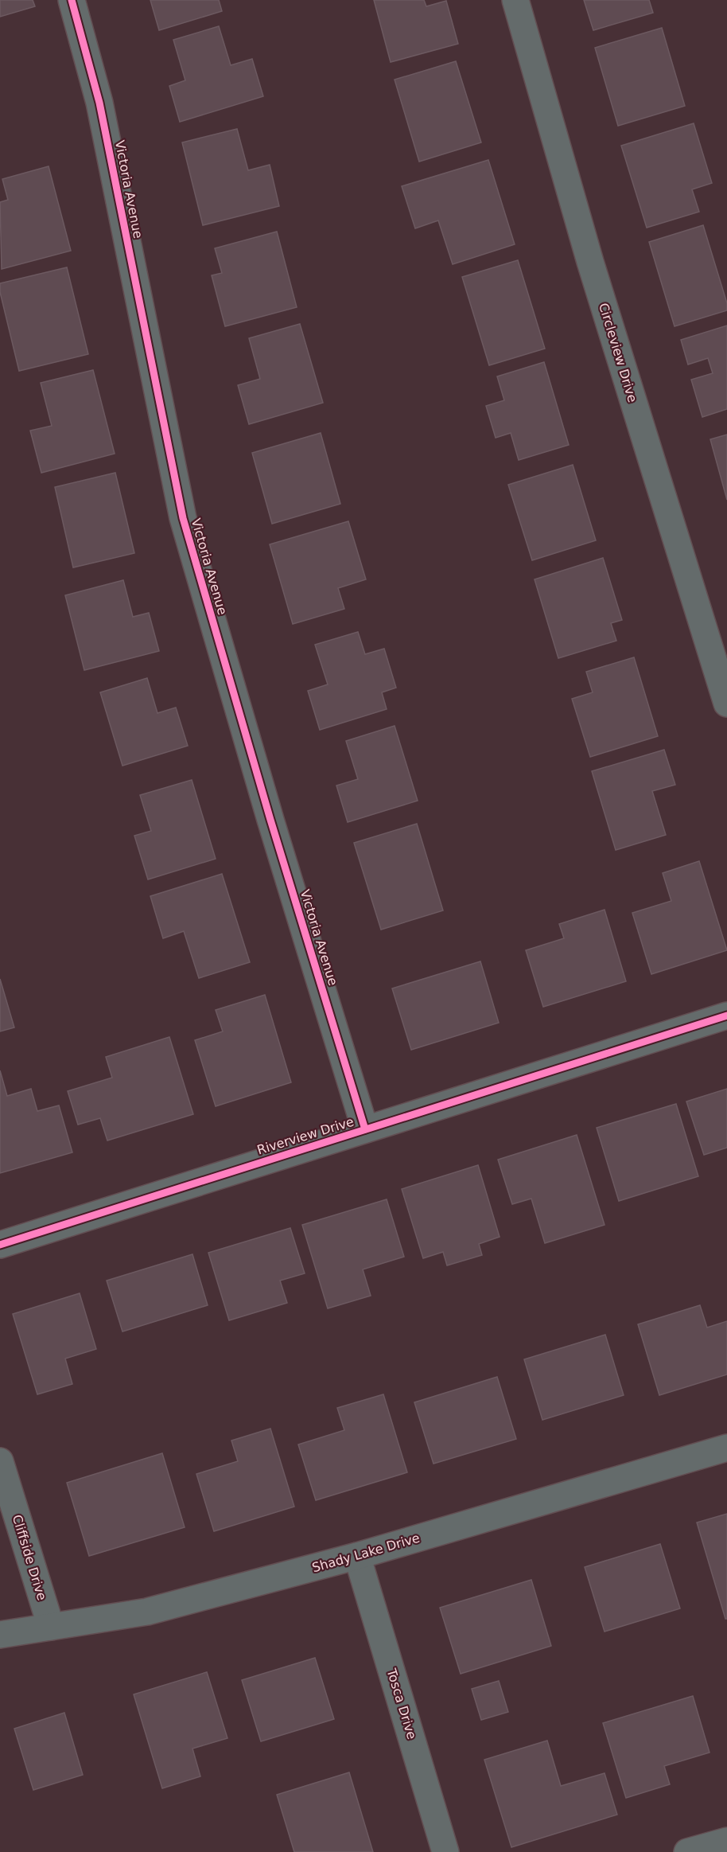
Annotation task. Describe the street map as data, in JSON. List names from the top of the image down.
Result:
{
  "streets": {
    "street": [
      "Victoria Avenue",
      "Circleview Drive",
      "Riverview Drive",
      "Shady Lake Drive",
      "Cliffside Drive",
      "Tosca Drive"
    ]
  },
  "crossings": [
    ["Victoria Avenue", "Riverview Drive"],
    ["Shady Lake Drive", "Cliffside Drive"],
    ["Shady Lake Drive", "Tosca Drive"]
  ]
}
